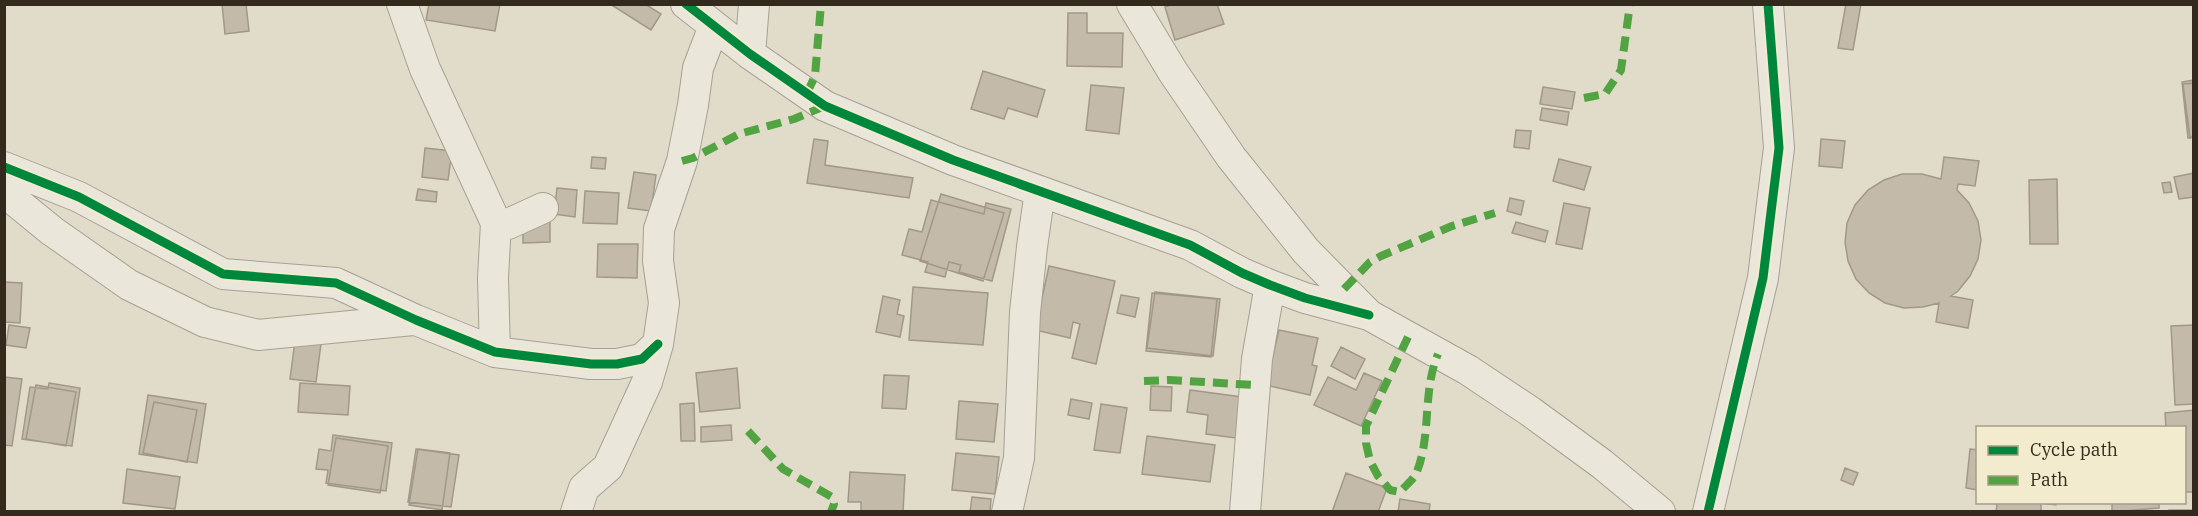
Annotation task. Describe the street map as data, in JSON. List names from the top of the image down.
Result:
{
  "legend": ["Cycle path", "Path"]
}
